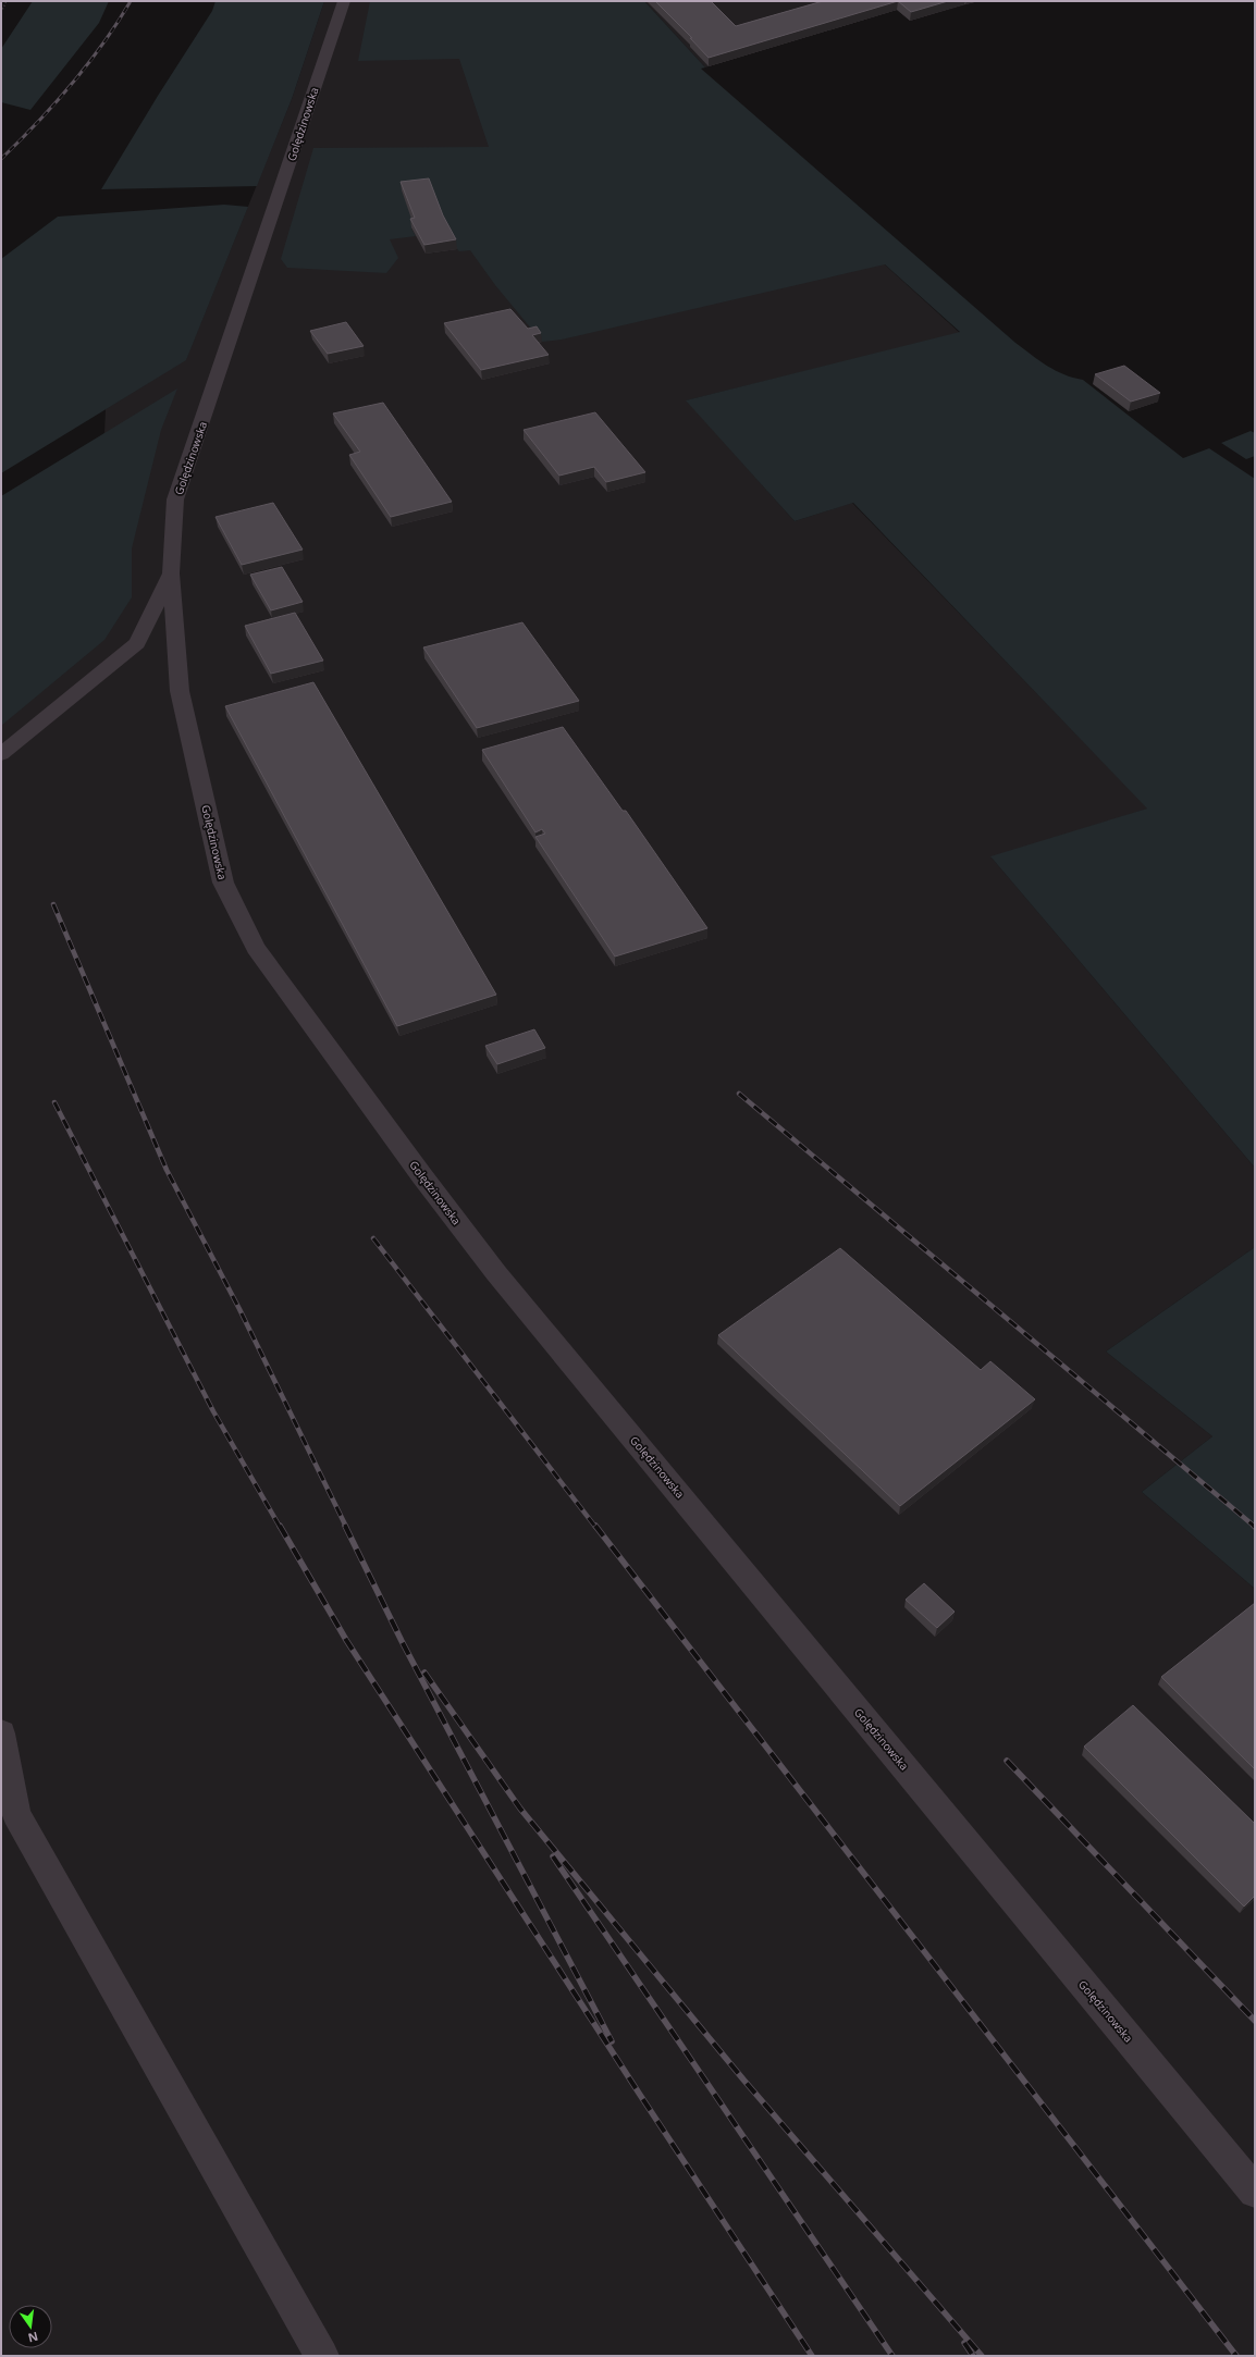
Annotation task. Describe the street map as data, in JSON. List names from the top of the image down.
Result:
{
  "streets": {
    "lane": ["Golędzinowska"]
  },
  "north": "bottom"
}
